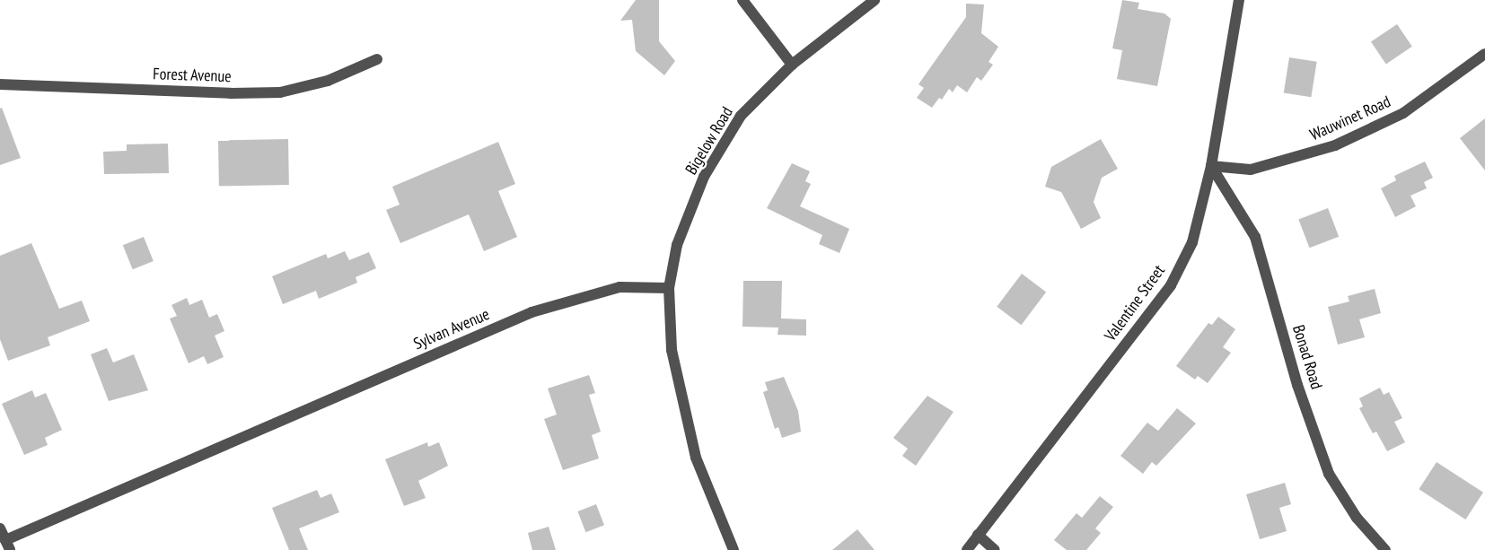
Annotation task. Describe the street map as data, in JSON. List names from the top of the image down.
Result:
{
  "streets": {
    "street": [
      "Forest Avenue",
      "Wauwinet Road",
      "Bigelow Road",
      "Valentine Street",
      "Sylvan Avenue",
      "Bonad Road"
    ]
  },
  "crossings": [
    ["Wauwinet Road", "Valentine Street"],
    ["Wauwinet Road", "Bonad Road"],
    ["Bigelow Road", "Sylvan Avenue"],
    ["Valentine Street", "Bonad Road"]
  ]
}
